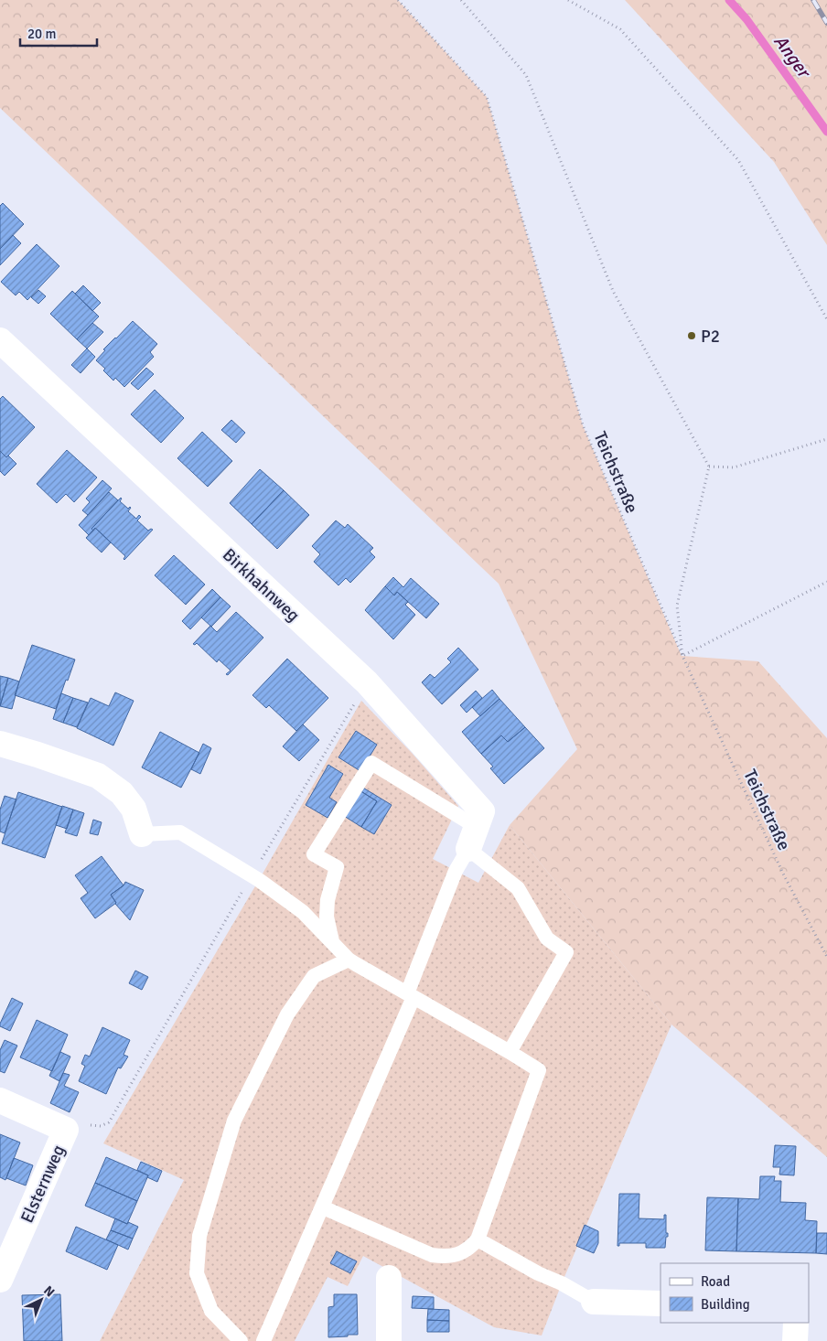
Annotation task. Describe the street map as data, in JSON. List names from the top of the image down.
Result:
{
  "streets": {
    "street": ["Birkhahnweg", "Elsternweg"],
    "path": ["Teichstraße"]
  },
  "water": ["Anger"],
  "places": ["P2"],
  "legend": ["Road", "Building"],
  "scale_bar": "20 m",
  "north": "top right"
}
